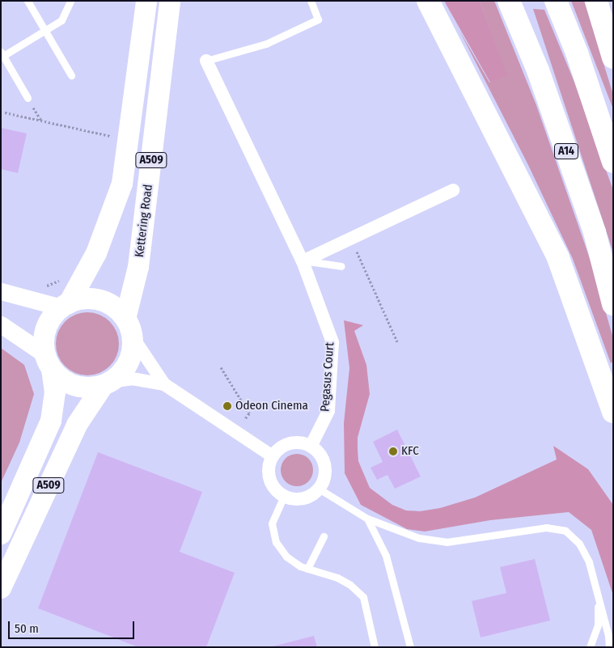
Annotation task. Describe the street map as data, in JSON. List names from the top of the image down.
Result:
{
  "streets": {
    "highway": ["A14"],
    "main road": ["A509", "Kettering Road"],
    "street": ["Pegasus Court"]
  },
  "crossings": [
    ["A509", "Kettering Road"]
  ],
  "places": ["Odeon Cinema", "KFC"],
  "scale_bar": "50 m"
}
